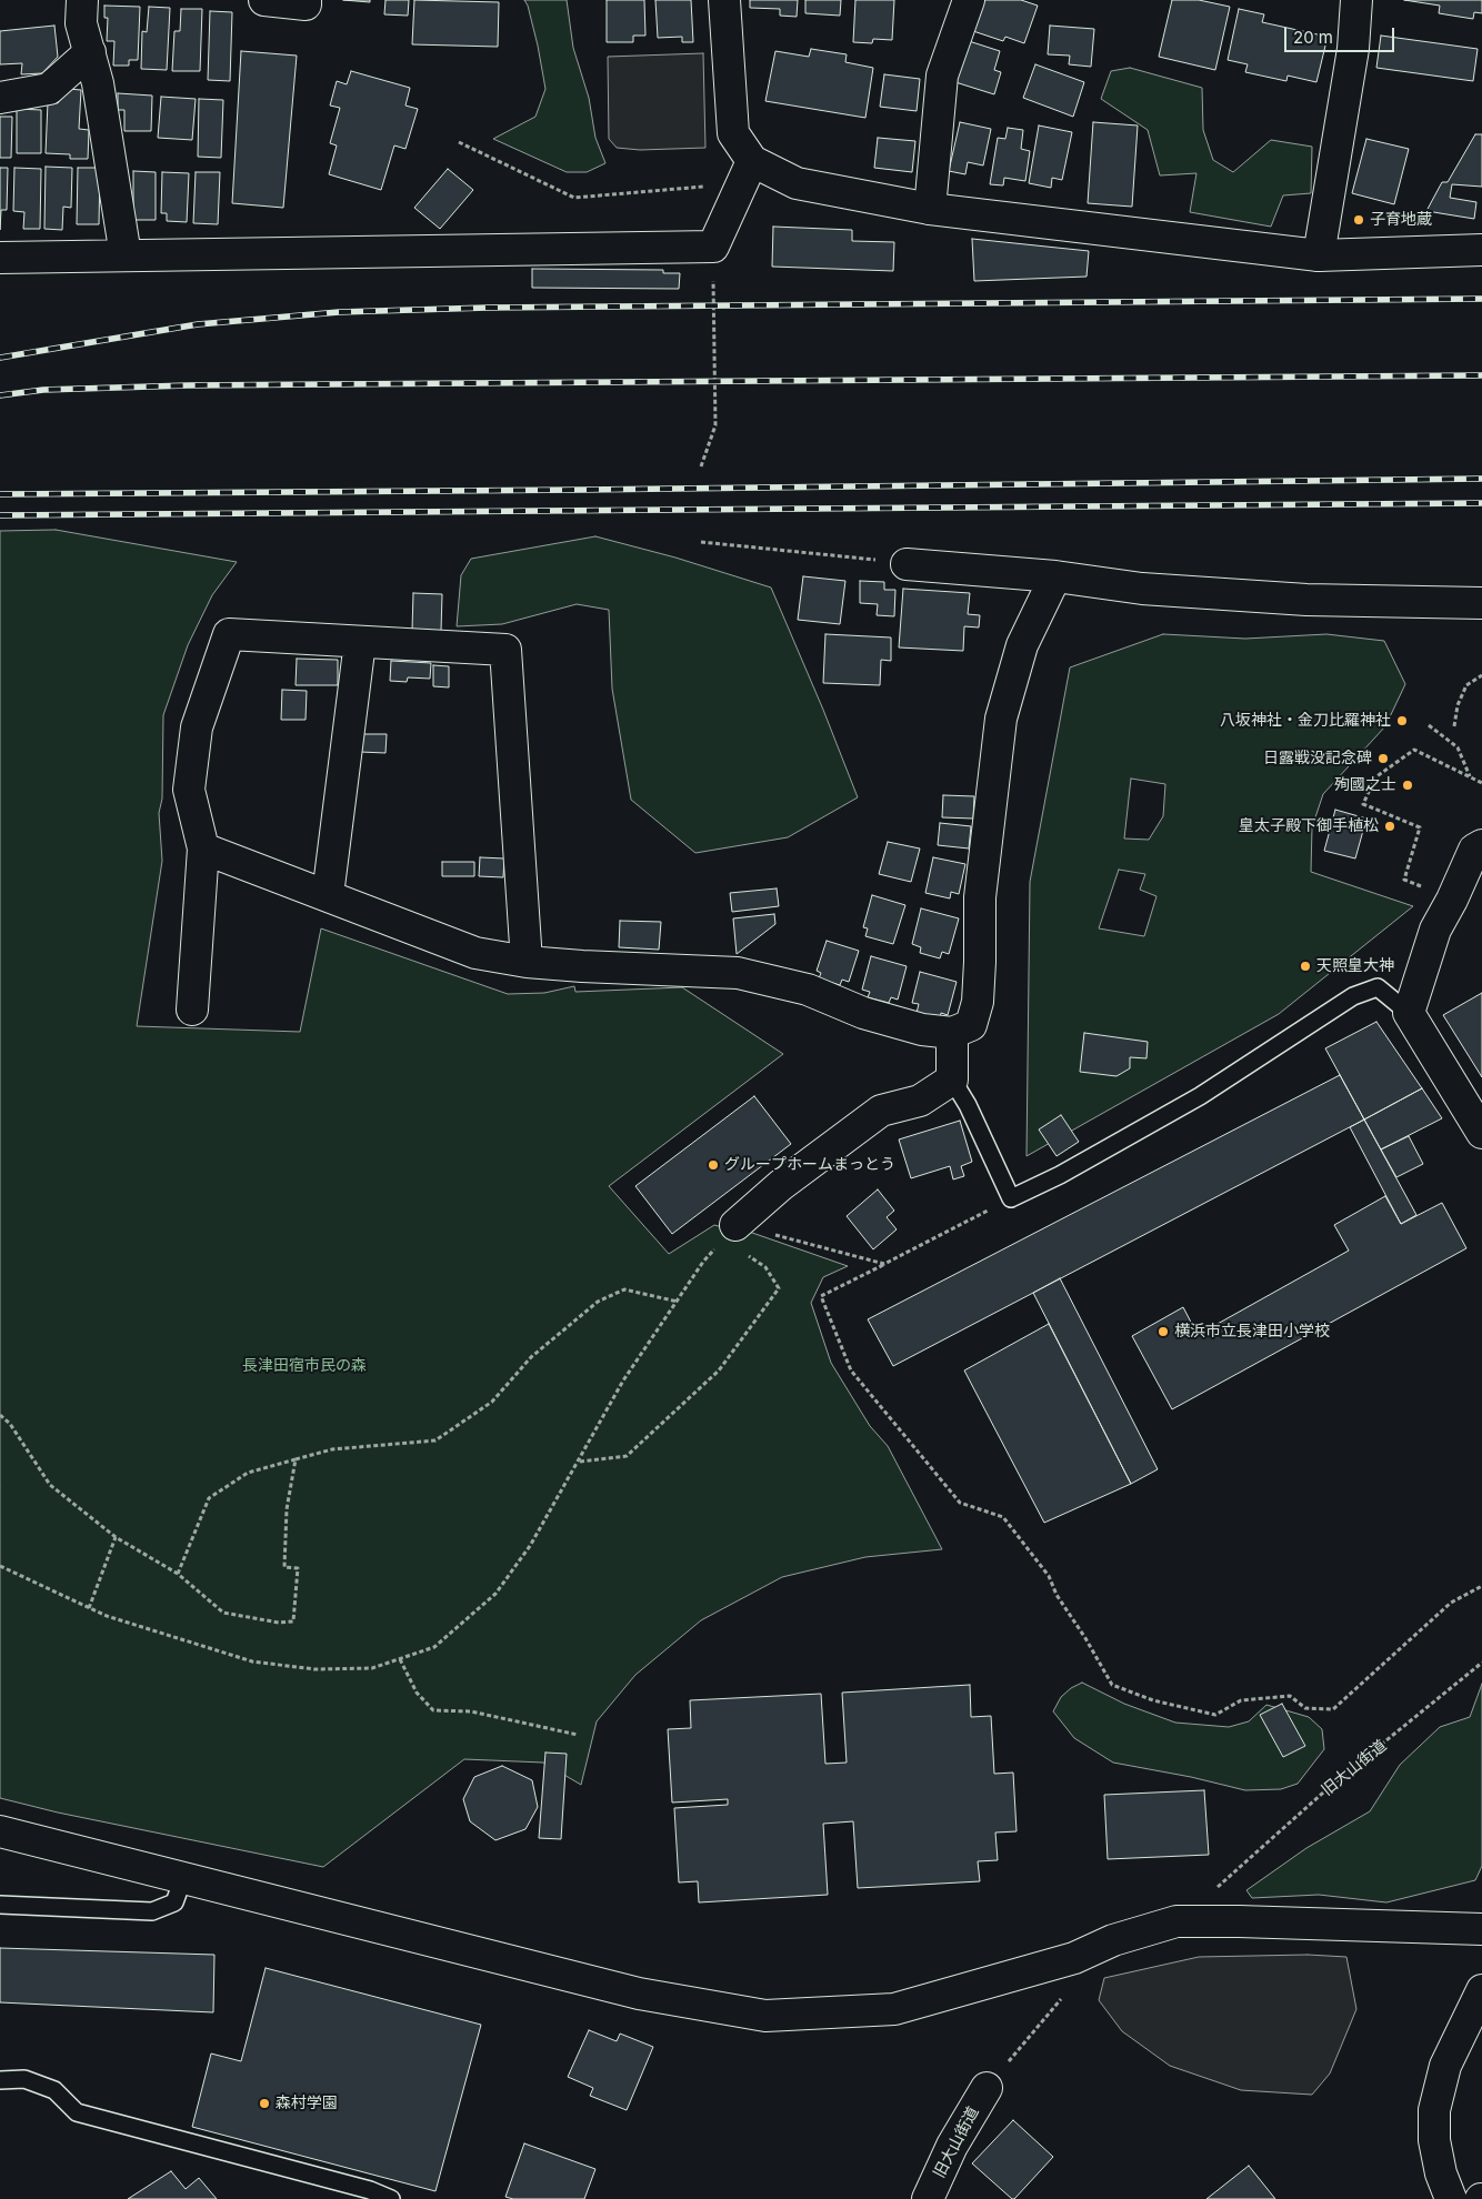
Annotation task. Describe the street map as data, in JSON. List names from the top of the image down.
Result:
{
  "streets": {
    "street": ["旧大山街道"]
  },
  "parks": ["長津田宿市民の森"],
  "places": [
    "子育地蔵",
    "八坂神社・金刀比羅神社",
    "日露戦没記念碑",
    "殉國之士",
    "皇太子殿下御手植松",
    "天照皇大神",
    "グループホームまっとう",
    "横浜市立長津田小学校",
    "森村学園"
  ],
  "scale_bar": "20 m"
}
